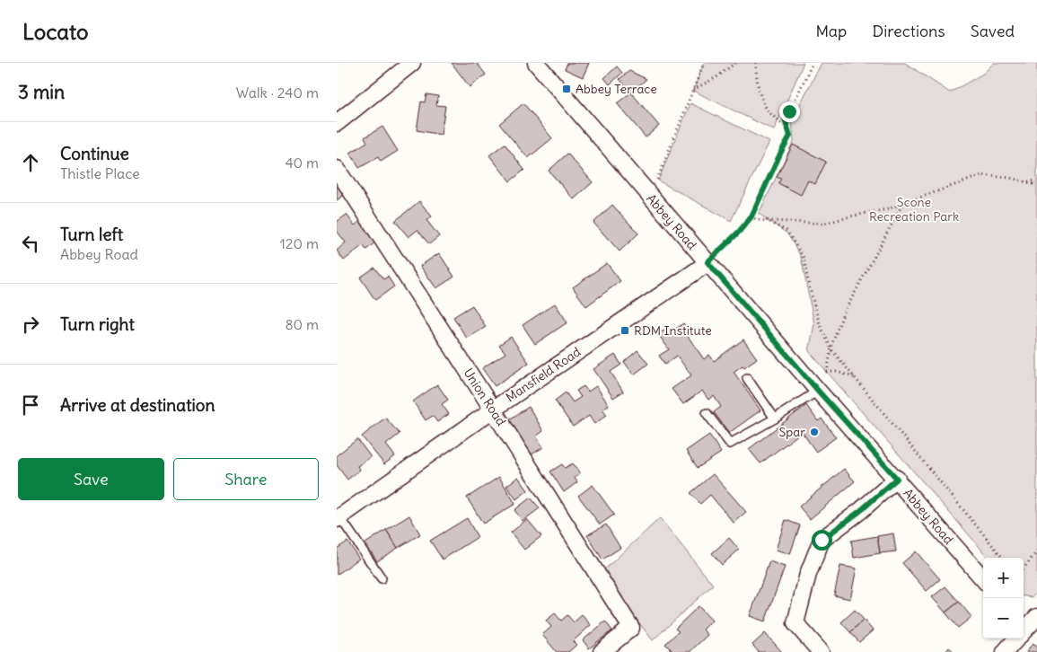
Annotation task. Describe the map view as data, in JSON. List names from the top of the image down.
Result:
{
  "streets": {
    "street": ["Abbey Road", "Mansfield Road", "Union Road"]
  },
  "crossings": [
    ["Abbey Road", "Mansfield Road"],
    ["Mansfield Road", "Union Road"]
  ],
  "parks": ["Scone Recreation Park"],
  "places": {
    "transit": ["Abbey Terrace", "RDM Institute"],
    "other": ["Spar"]
  },
  "page": {
    "header": "Locato",
    "nav": ["Map", "Directions", "Saved"],
    "heading": ["3 min", "Walk · 240 m"],
    "list": [
      ["Continue", "Thistle Place", "40 m"],
      ["Turn left", "Abbey Road", "120 m"],
      ["Turn right", "80 m"],
      "Arrive at destination"
    ],
    "buttons": ["Save", "Share"],
    "map_buttons": ["+", "−"]
  }
}
